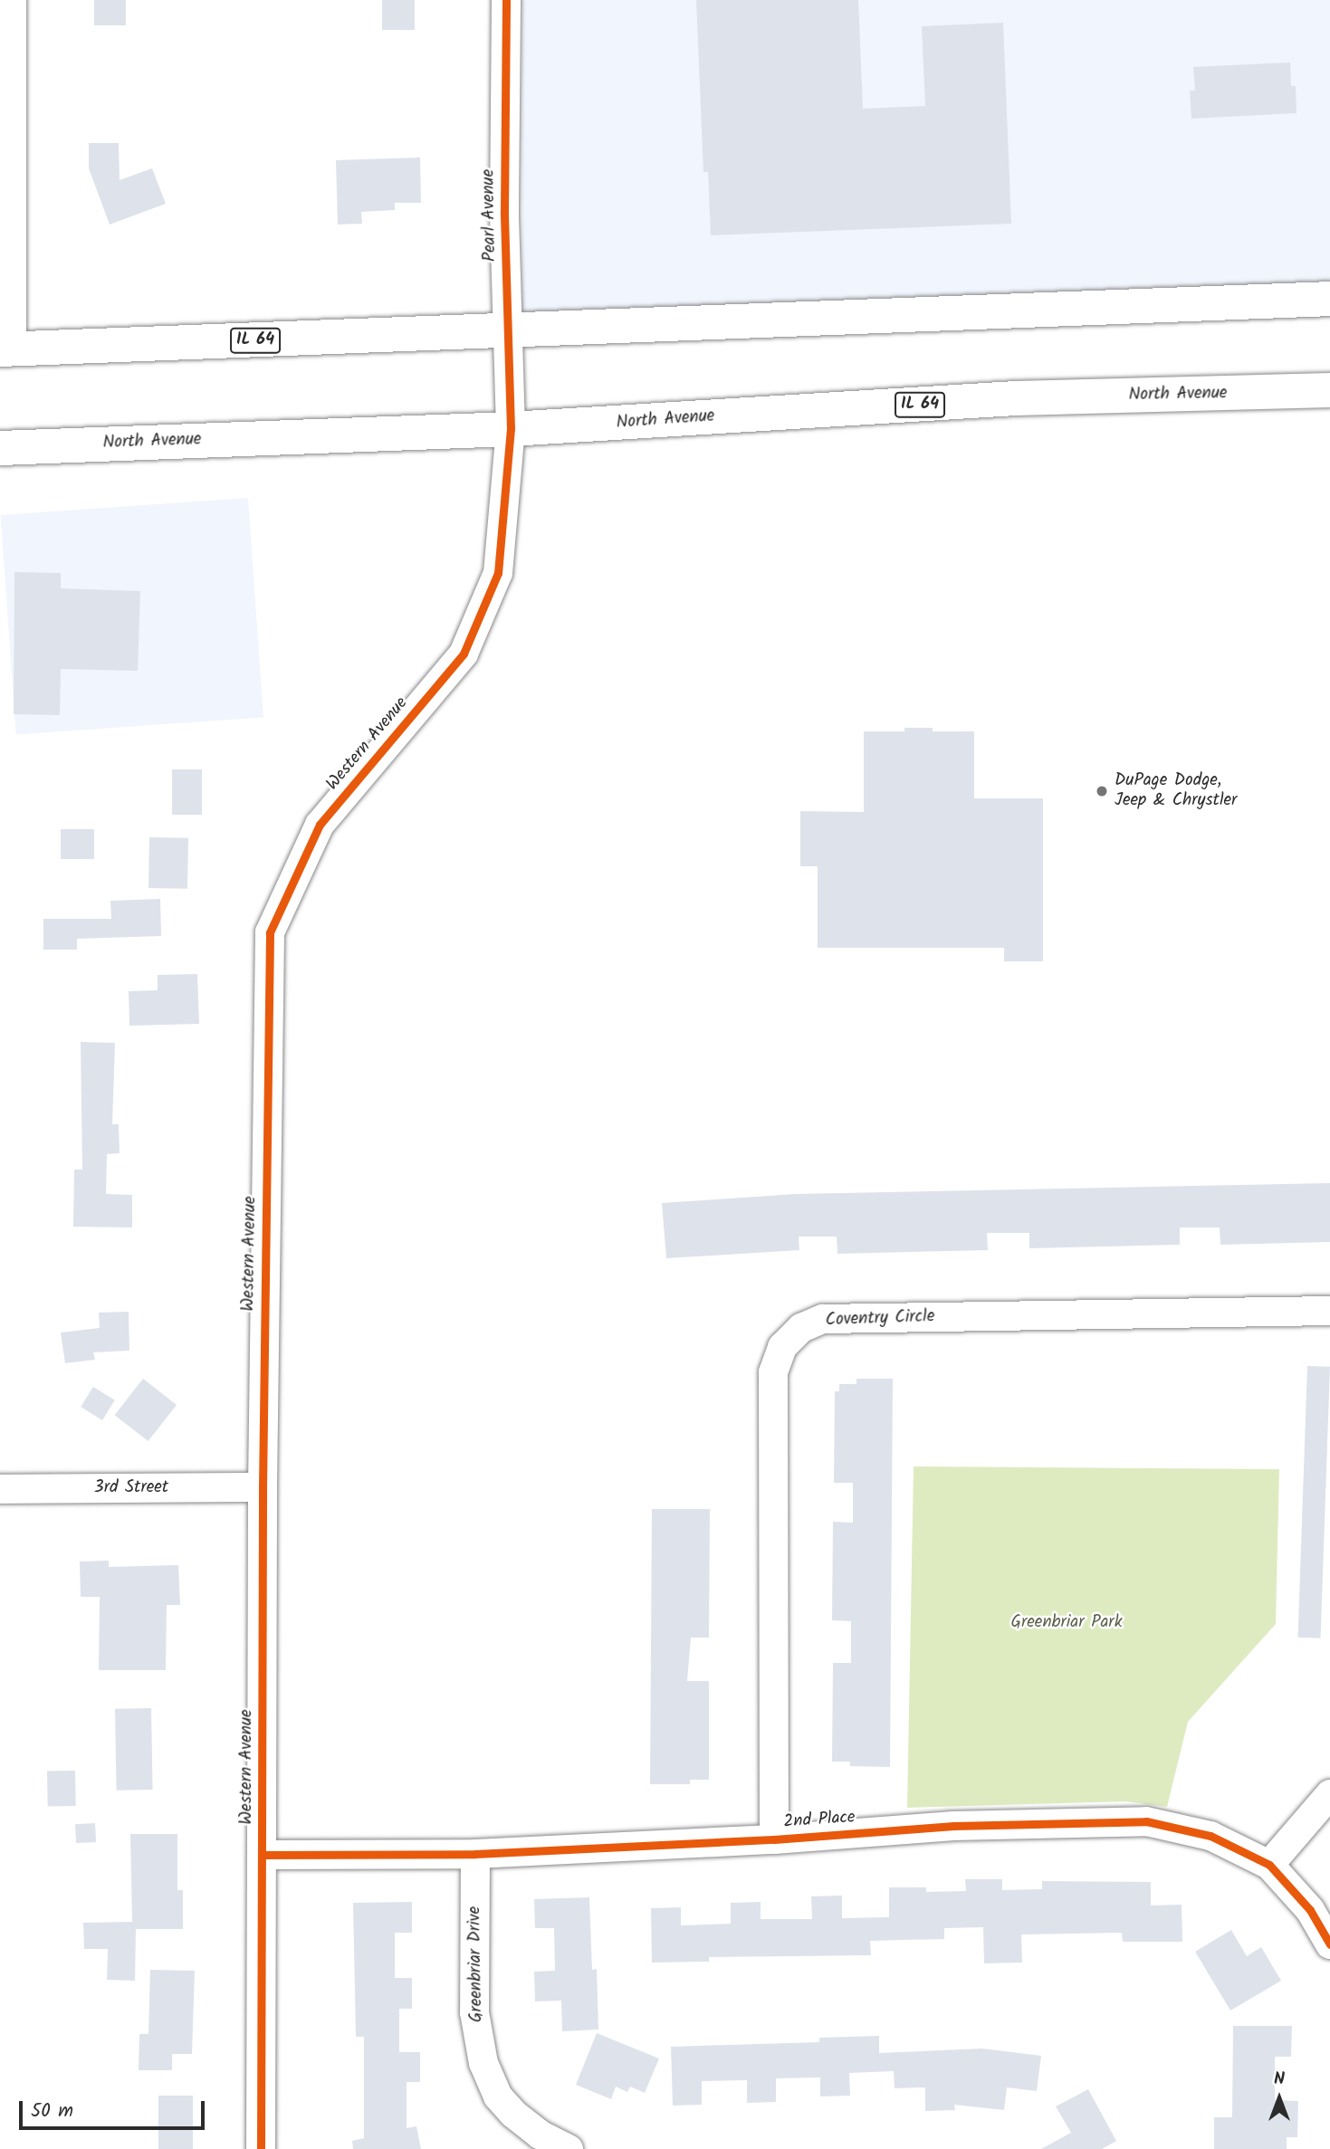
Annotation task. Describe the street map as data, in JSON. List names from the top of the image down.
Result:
{
  "streets": {
    "main road": ["IL 64", "North Avenue"],
    "street": [
      "Pearl Avenue",
      "Western Avenue",
      "Coventry Circle",
      "3rd Street",
      "2nd Place",
      "Greenbriar Drive"
    ]
  },
  "crossings": [
    ["Pearl Avenue", "IL 64"],
    ["Pearl Avenue", "North Avenue"],
    ["Pearl Avenue", "Western Avenue"],
    ["North Avenue", "Western Avenue"],
    ["Western Avenue", "3rd Street"],
    ["Western Avenue", "2nd Place"],
    ["Coventry Circle", "2nd Place"],
    ["2nd Place", "Greenbriar Drive"]
  ],
  "parks": ["Greenbriar Park"],
  "places": ["DuPage Dodge, Jeep & Chrystler"],
  "scale_bar": "50 m",
  "north": "top"
}
